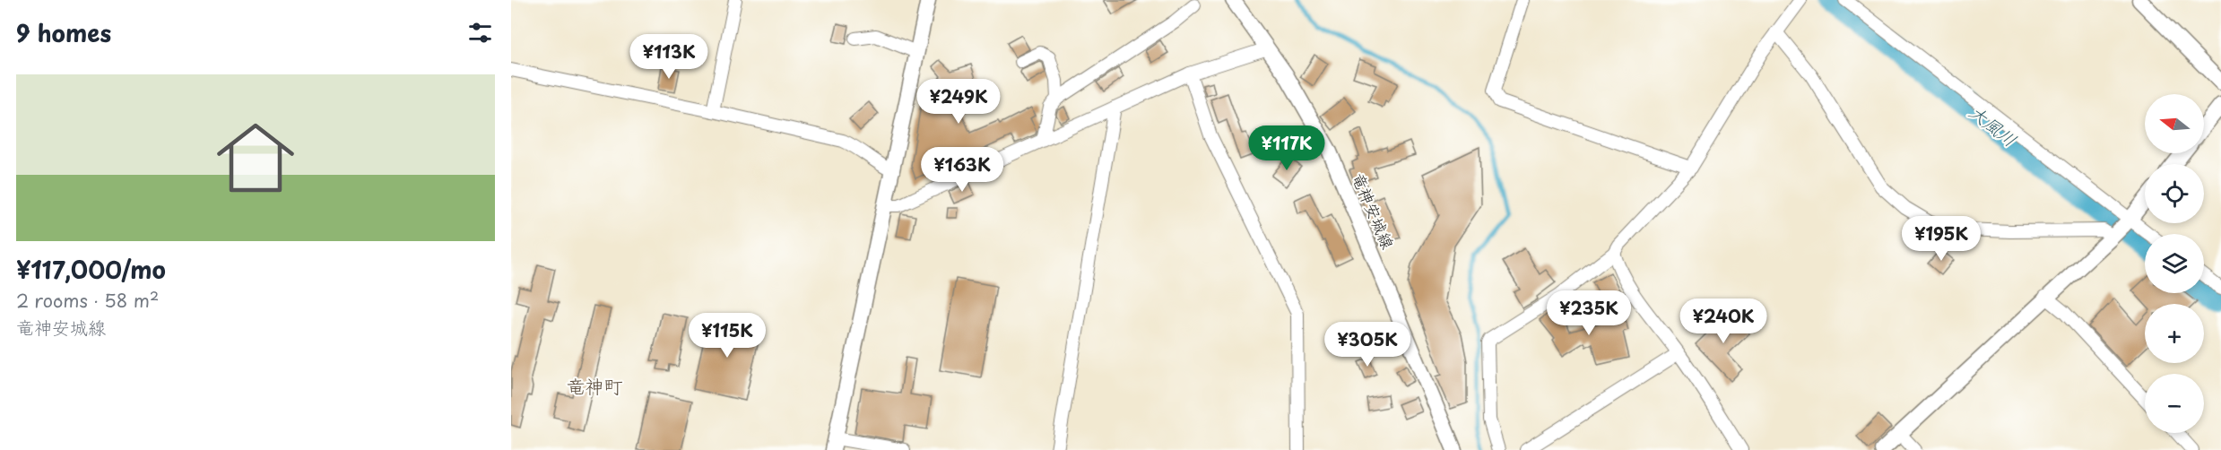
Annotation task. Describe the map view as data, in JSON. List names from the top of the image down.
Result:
{
  "streets": {
    "street": ["竜神安城線"]
  },
  "districts": ["竜神町"],
  "water": ["大風川"],
  "north": "left",
  "page": {
    "heading": "9 homes",
    "price": [
      "¥113K",
      "¥249K",
      "¥117K",
      "¥163K",
      "¥195K",
      "¥235K",
      "¥240K",
      "¥115K",
      "¥305K"
    ],
    "list": [
      {
        "name": "¥117,000/mo",
        "note": "2 rooms · 58 m² · 竜神安城線"
      }
    ],
    "map_buttons": ["+", "−"]
  }
}
